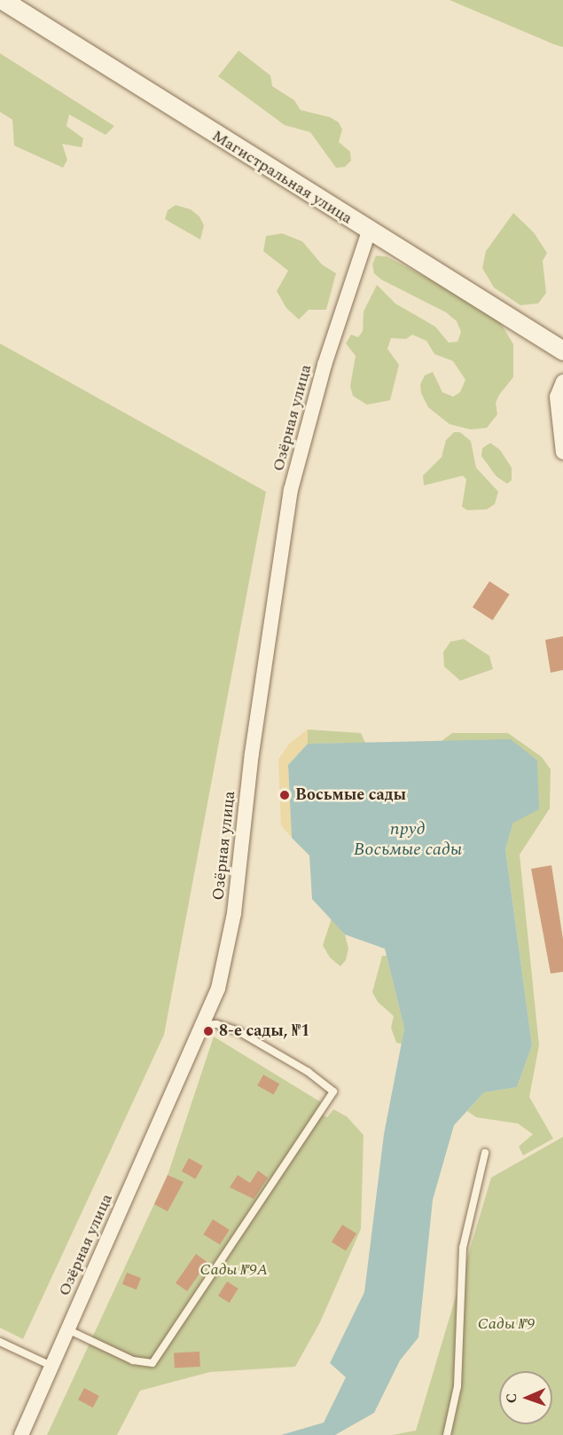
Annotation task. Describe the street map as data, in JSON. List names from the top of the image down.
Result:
{
  "streets": {
    "street": ["Магистральная улица", "Озёрная улица"]
  },
  "crossings": [
    ["Магистральная улица", "Озёрная улица"]
  ],
  "water": ["пруд Восьмые сады"],
  "parks": ["Сады №9А", "Сады №9"],
  "places": ["Восьмые сады", "8-е сады, №1"],
  "north": "left"
}
